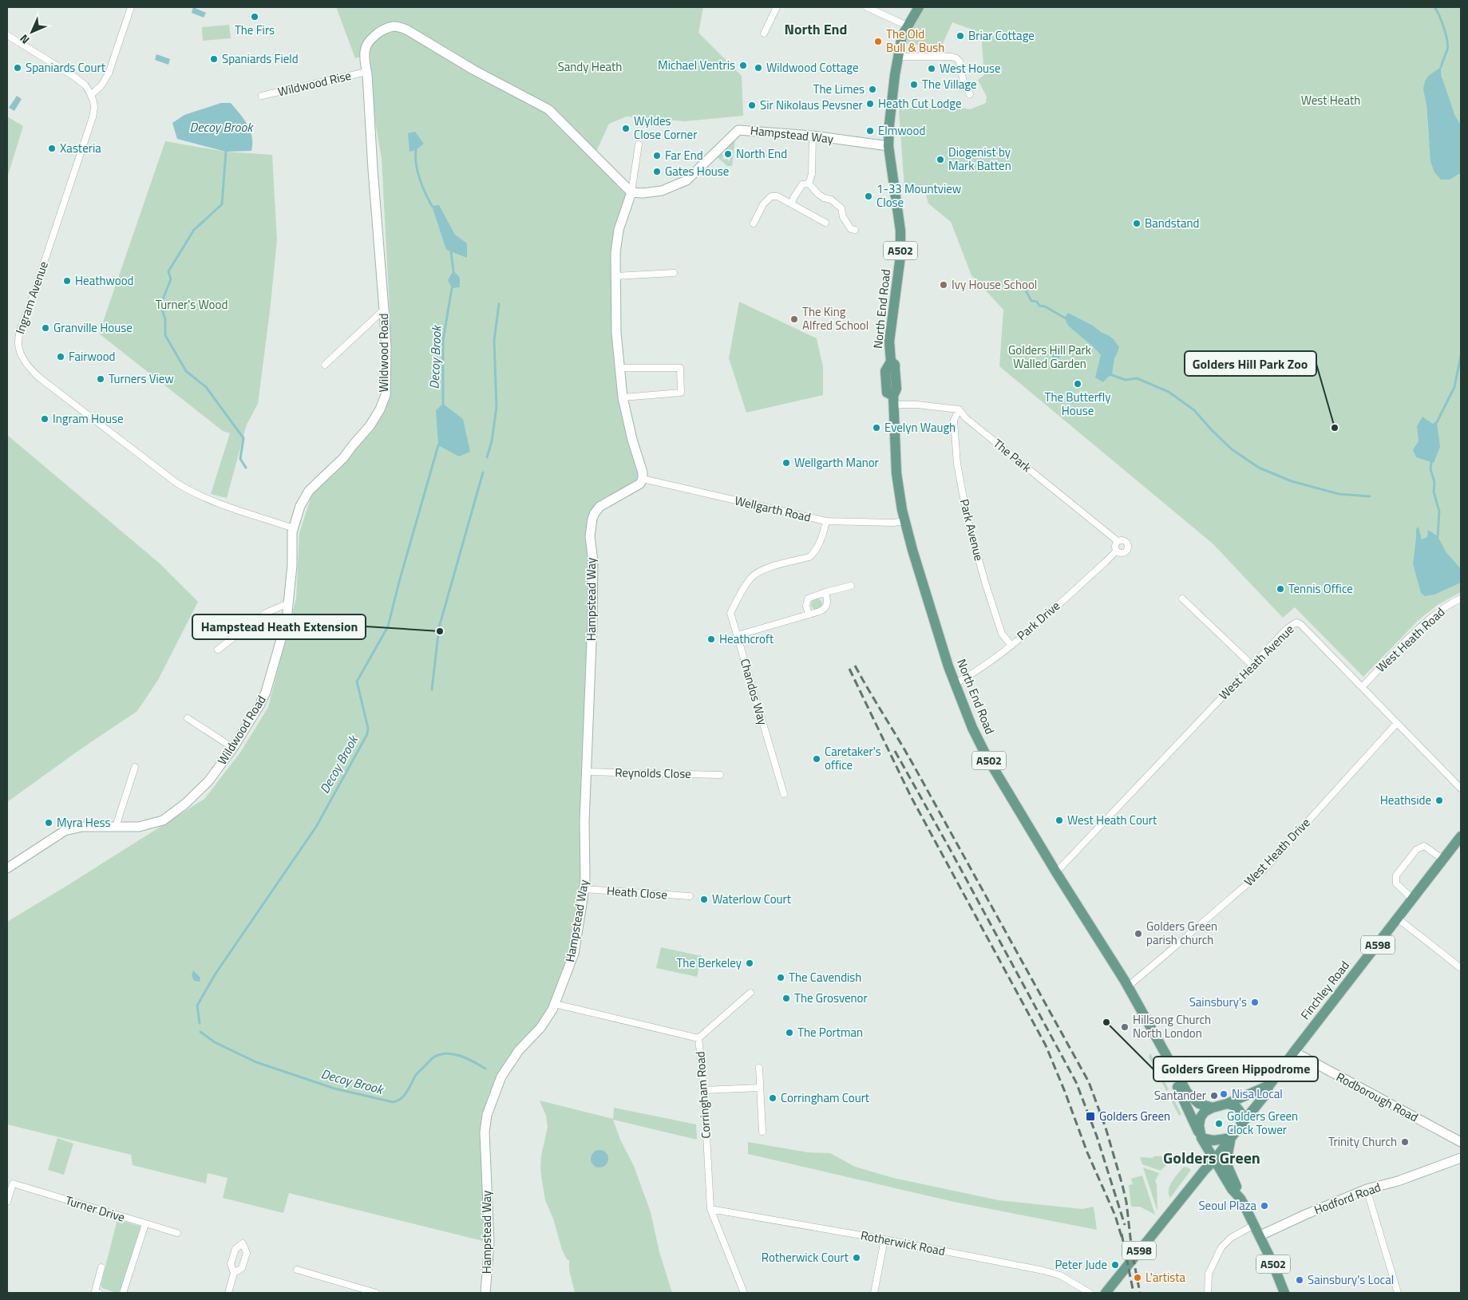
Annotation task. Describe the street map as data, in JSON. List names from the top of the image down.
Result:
{
  "streets": {
    "main road": [
      "A502",
      "North End Road",
      "A598",
      "Finchley Road"
    ],
    "street": [
      "Wildwood Rise",
      "Hampstead Way",
      "Ingram Avenue",
      "Wildwood Road",
      "The Park",
      "Wellgarth Road",
      "Park Avenue",
      "Park Drive",
      "West Heath Road",
      "West Heath Avenue",
      "Chandos Way",
      "Reynolds Close",
      "West Heath Drive",
      "Heath Close",
      "Corringham Road",
      "Rodborough Road",
      "Hodford Road",
      "Turner Drive",
      "Rotherwick Road"
    ]
  },
  "crossings": [
    ["Wildwood Rise", "Wildwood Road"],
    ["Hampstead Way", "A502"],
    ["Hampstead Way", "North End Road"],
    ["Hampstead Way", "Wildwood Road"],
    ["Hampstead Way", "Wellgarth Road"],
    ["Hampstead Way", "Reynolds Close"],
    ["Hampstead Way", "Heath Close"],
    ["Hampstead Way", "Corringham Road"],
    ["A502", "North End Road"],
    ["A502", "Finchley Road"],
    ["A502", "Hodford Road"],
    ["Ingram Avenue", "Wildwood Road"],
    ["North End Road", "Wellgarth Road"],
    ["North End Road", "Park Drive"],
    ["North End Road", "West Heath Avenue"],
    ["North End Road", "West Heath Drive"],
    ["North End Road", "Finchley Road"],
    ["The Park", "Park Avenue"],
    ["The Park", "Park Drive"],
    ["Wellgarth Road", "Chandos Way"],
    ["Park Avenue", "Park Drive"],
    ["West Heath Road", "West Heath Avenue"],
    ["West Heath Avenue", "West Heath Drive"],
    ["Finchley Road", "Rodborough Road"],
    ["Corringham Road", "Rotherwick Road"]
  ],
  "districts": ["North End", "Golders Green"],
  "water": ["Decoy Brook"],
  "parks": [
    "Sandy Heath",
    "West Heath",
    "Turner's Wood",
    "Golders Hill Park Walled Garden"
  ],
  "places": {
    "other": [
      "The Firs",
      "Briar Cottage",
      "The Old Bull & Bush",
      "Spaniards Field",
      "Michael Ventris",
      "Spaniards Court",
      "Wildwood Cottage",
      "West House",
      "The Village",
      "The Limes",
      "Heath Cut Lodge",
      "Sir Nikolaus Pevsner",
      "Wyldes Close Corner",
      "Elmwood",
      "Xasteria",
      "North End",
      "Far End",
      "Diogenist by Mark Batten",
      "Gates House",
      "1-33 Mountview Close",
      "Bandstand",
      "Heathwood",
      "Ivy House School",
      "The King Alfred School",
      "Granville House",
      "Fairwood",
      "Turners View",
      "The Butterfly House",
      "Ingram House",
      "Evelyn Waugh",
      "Golders Hill Park Zoo",
      "Wellgarth Manor",
      "Tennis Office",
      "Hampstead Heath Extension",
      "Heathcroft",
      "Caretaker's office",
      "Heathside",
      "West Heath Court",
      "Myra Hess",
      "Waterlow Court",
      "Golders Green parish church",
      "The Berkeley",
      "The Cavendish",
      "The Grosvenor",
      "Sainsbury's",
      "Golders Green Hippodrome",
      "Hillsong Church North London",
      "The Portman",
      "Nisa Local",
      "Santander",
      "Corringham Court",
      "Golders Green Clock Tower",
      "Trinity Church",
      "Seoul Plaza",
      "Rotherwick Court",
      "Peter Jude",
      "L'artista",
      "Sainsbury's Local"
    ],
    "transit": ["Golders Green"]
  },
  "north": "bottom left"
}
